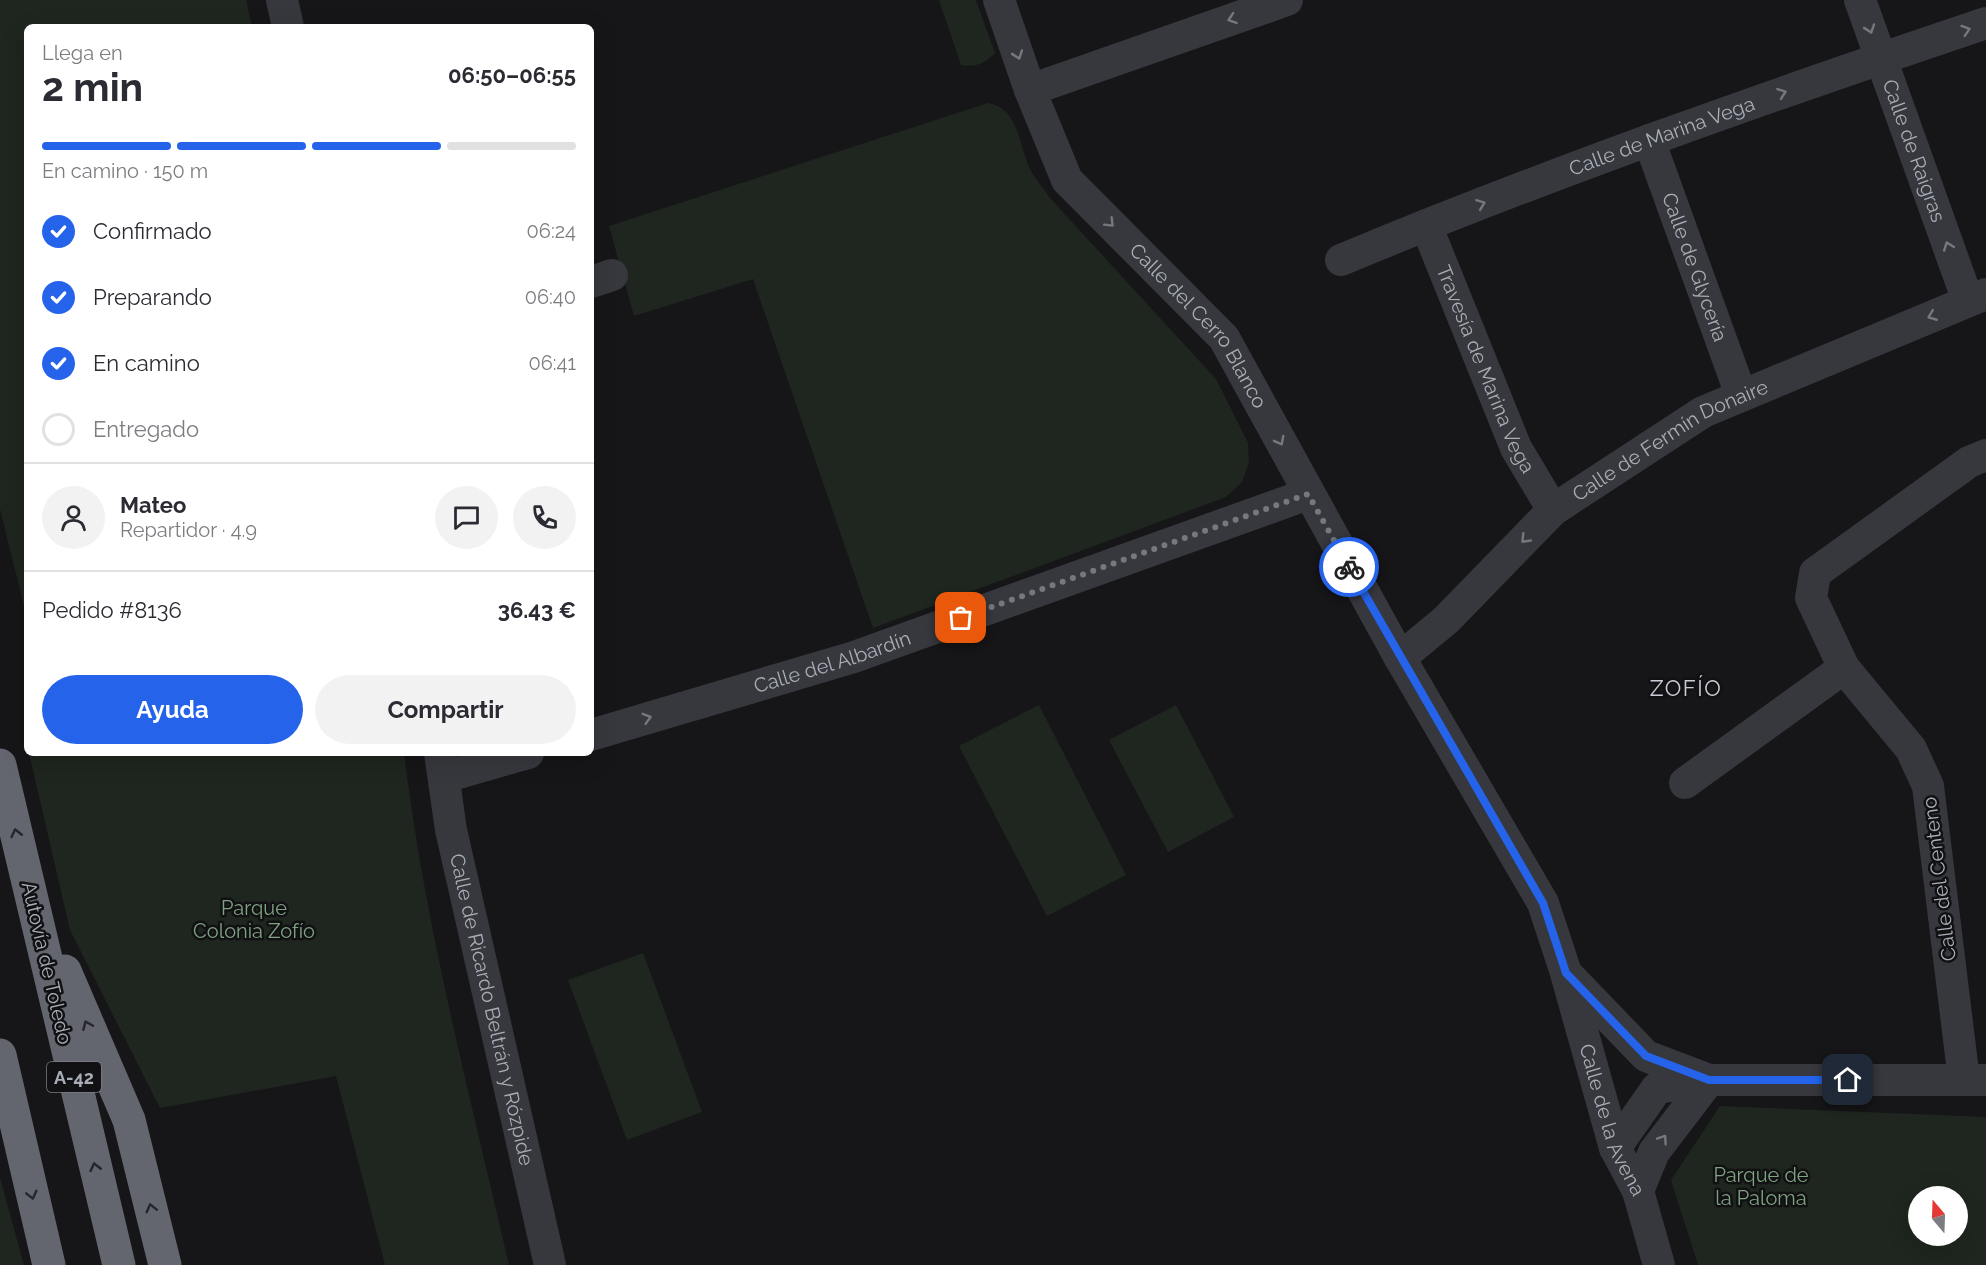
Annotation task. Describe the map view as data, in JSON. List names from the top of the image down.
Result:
{
  "streets": {
    "highway": ["Autovía de Toledo", "A-42"],
    "street": [
      "Calle de Marina Vega",
      "Calle de Raigras",
      "Calle de Glycería",
      "Calle del Cerro Blanco",
      "Travesía de Marina Vega",
      "Calle de Fermín Donaire",
      "Calle del Albardín",
      "Calle del Centeno",
      "Calle de Ricardo Beltrán y Rózpide",
      "Calle de la Avena"
    ]
  },
  "crossings": [
    ["Calle de Marina Vega", "Calle de Raigras"],
    ["Calle de Marina Vega", "Calle de Glycería"],
    ["Calle de Marina Vega", "Travesía de Marina Vega"],
    ["Calle de Raigras", "Calle de Fermín Donaire"],
    ["Calle de Glycería", "Calle de Fermín Donaire"],
    ["Calle del Cerro Blanco", "Calle de Fermín Donaire"],
    ["Calle del Cerro Blanco", "Calle del Albardín"],
    ["Calle del Cerro Blanco", "Calle de la Avena"],
    ["Travesía de Marina Vega", "Calle de Fermín Donaire"],
    ["Calle de Fermín Donaire", "Calle de la Avena"]
  ],
  "one_way": [
    "Calle de Marina Vega",
    "Calle del Cerro Blanco",
    "Calle de Fermín Donaire",
    "Calle del Albardín"
  ],
  "districts": ["ZOFÍO"],
  "parks": ["Parque Colonia Zofío", "Parque de la Paloma"],
  "north": "top",
  "page": {
    "heading": ["2 min", "Llega en", "06:50–06:55"],
    "panel": [
      "Mateo",
      "Repartidor · 4.9",
      "Pedido #8136",
      "36.43 €"
    ],
    "bar": "En camino · 150 m",
    "list": [
      ["Confirmado", "06:24"],
      ["Preparando", "06:40"],
      ["En camino", "06:41"],
      "Entregado"
    ],
    "buttons": ["Ayuda", "Compartir"]
  }
}
